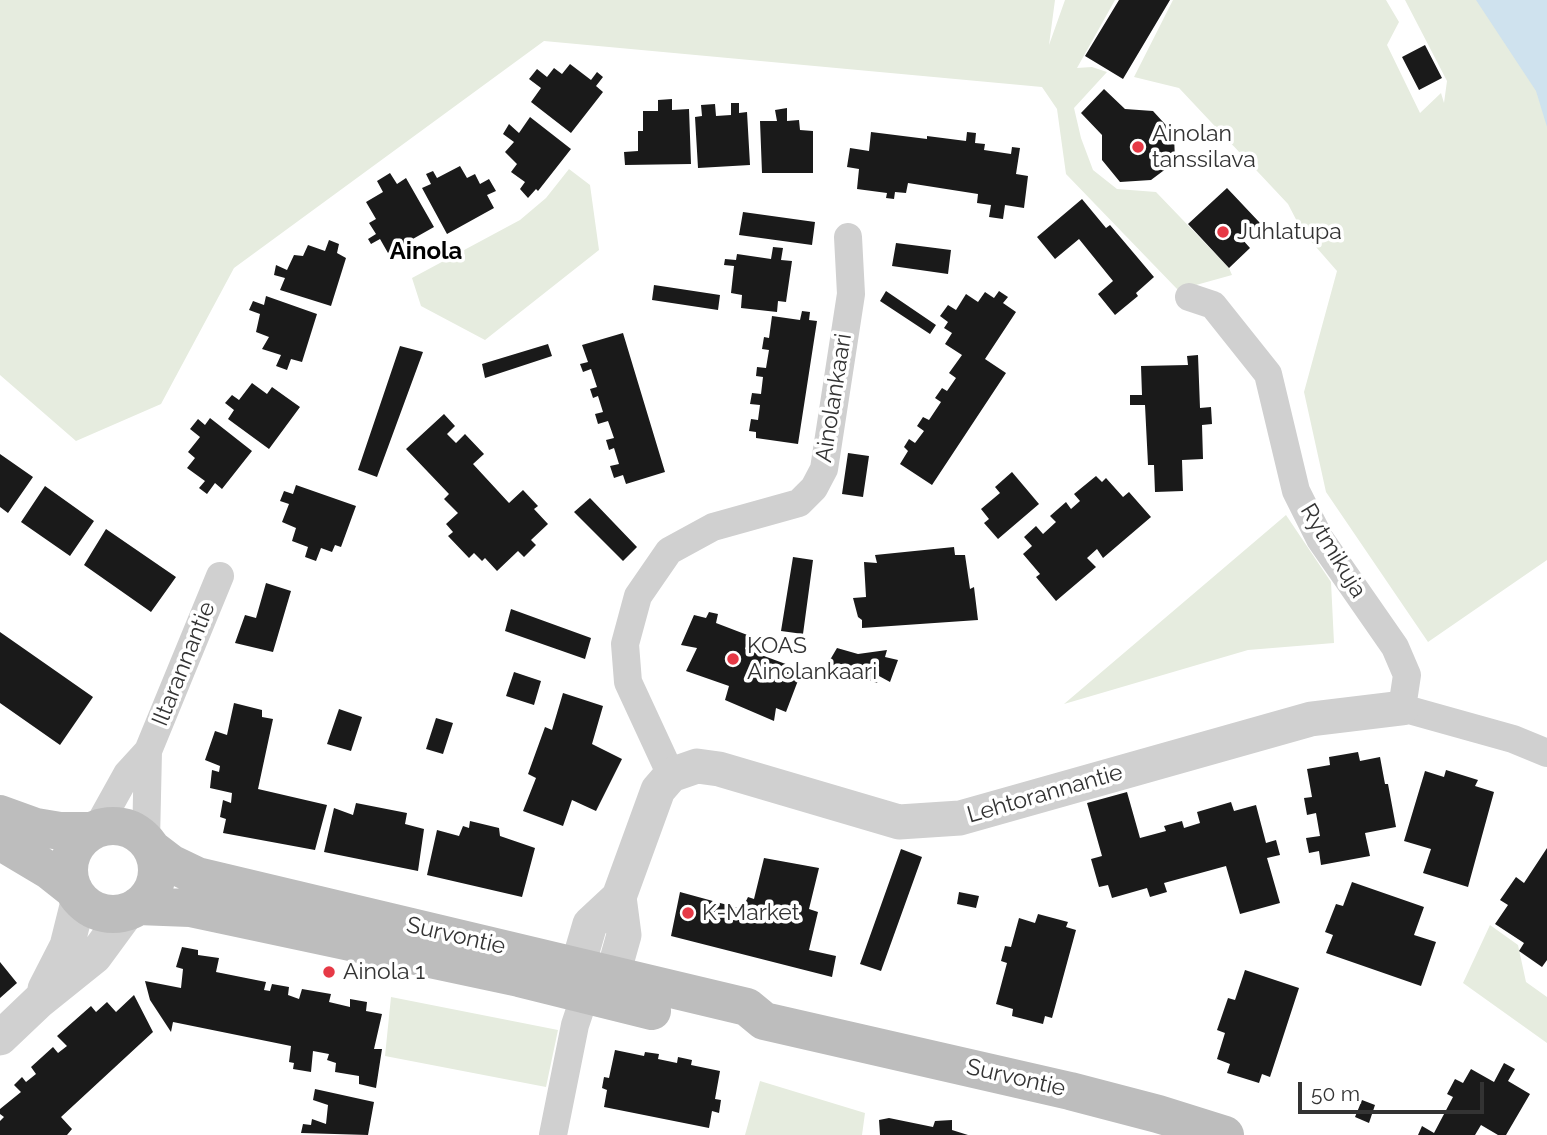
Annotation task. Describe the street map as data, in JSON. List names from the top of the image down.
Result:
{
  "streets": {
    "main road": ["Survontie"],
    "street": [
      "Ainolankaari",
      "Rytmikuja",
      "Iltarannantie",
      "Lehtorannantie"
    ]
  },
  "crossings": [
    ["Ainolankaari", "Lehtorannantie"],
    ["Rytmikuja", "Lehtorannantie"],
    ["Iltarannantie", "Survontie"]
  ],
  "districts": ["Ainola"],
  "places": [
    "Ainolan tanssilava",
    "Juhlatupa",
    "KOAS Ainolankaari",
    "K-Market",
    "Ainola 1"
  ],
  "scale_bar": "50 m"
}
